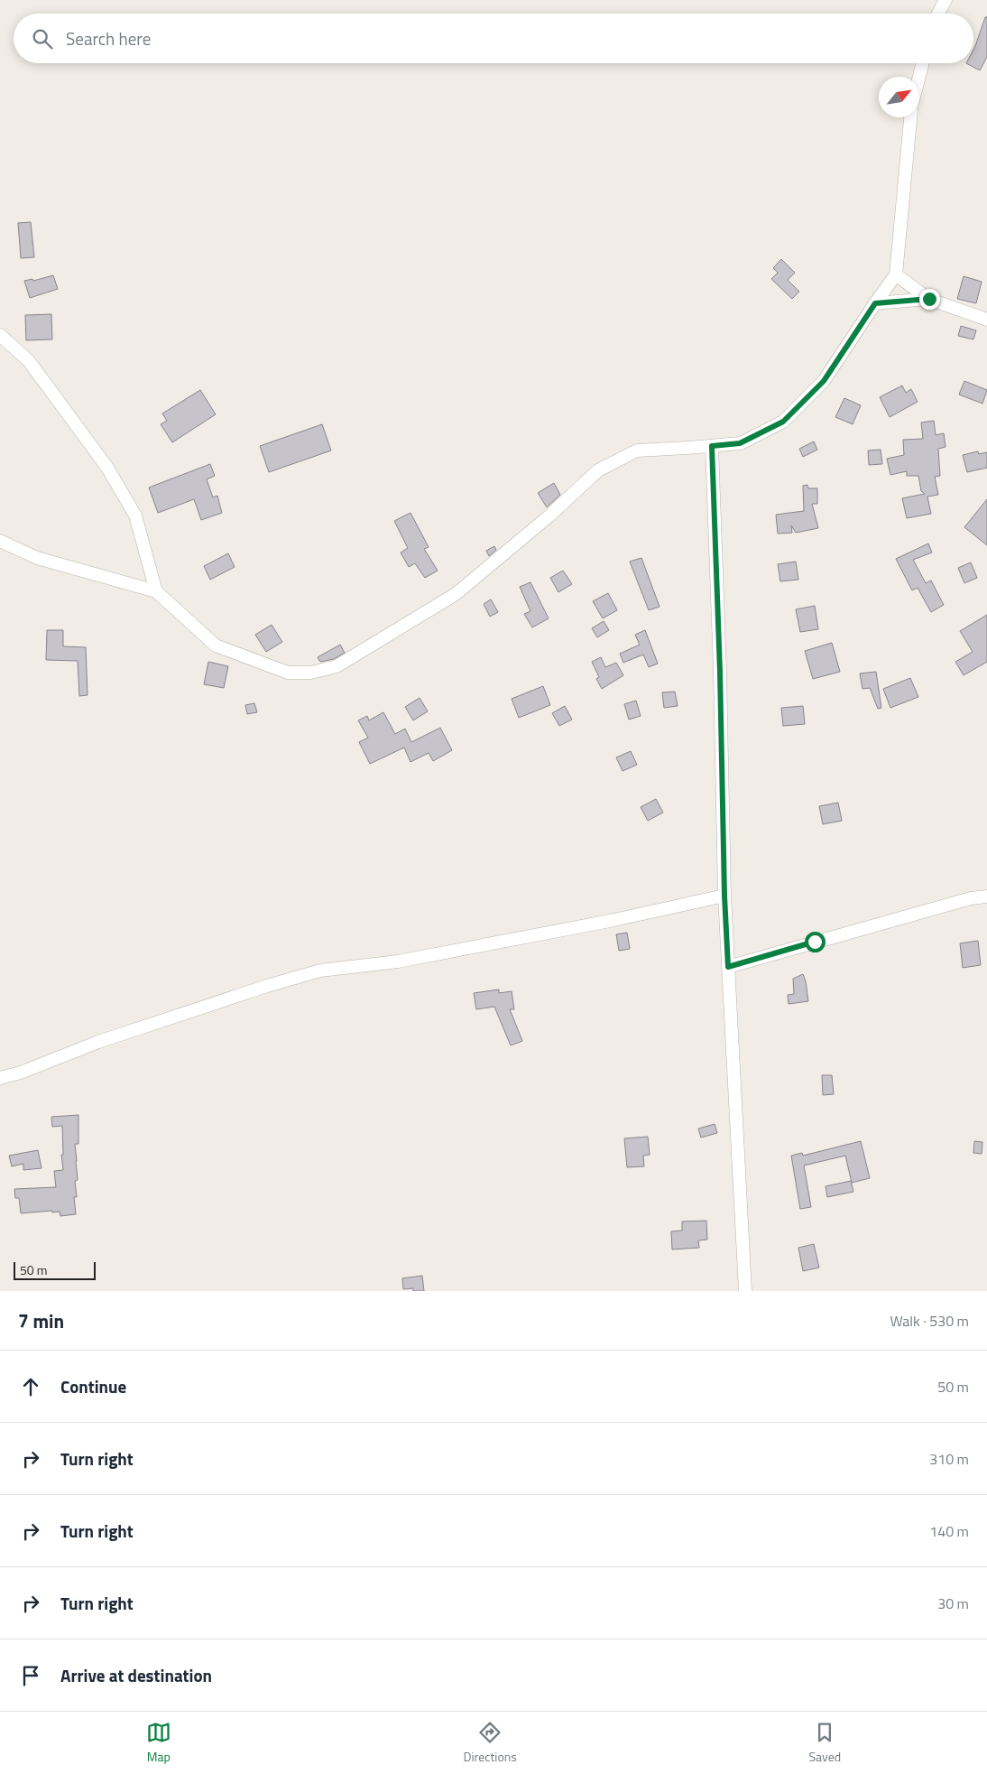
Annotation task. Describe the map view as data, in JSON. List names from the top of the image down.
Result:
{
  "scale_bar": "50 m",
  "north": "top right",
  "page": {
    "search": "Search here",
    "scale": "50 m",
    "heading": ["7 min", "Walk · 530 m"],
    "list": [
      ["Continue", "50 m"],
      ["Turn right", "310 m"],
      ["Turn right", "140 m"],
      ["Turn right", "30 m"],
      "Arrive at destination"
    ],
    "nav": ["Map", "Directions", "Saved"]
  }
}
